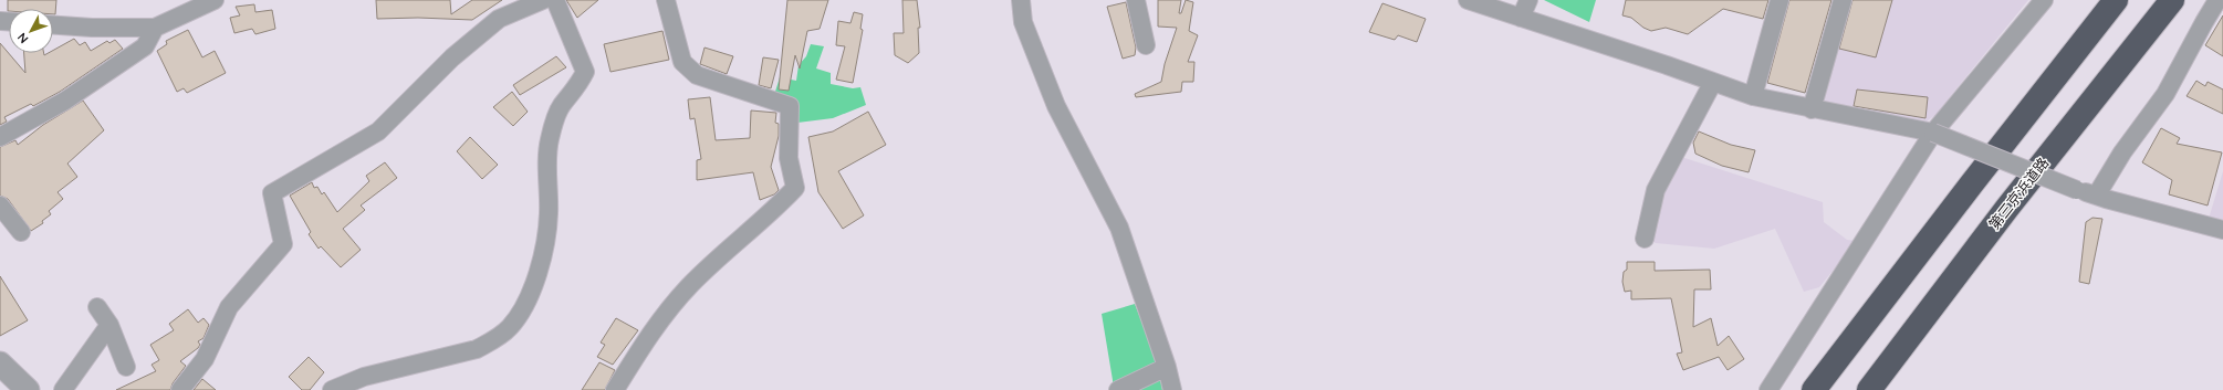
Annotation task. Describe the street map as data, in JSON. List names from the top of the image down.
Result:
{
  "streets": {
    "highway": ["第三京浜道路"]
  },
  "north": "bottom left"
}
